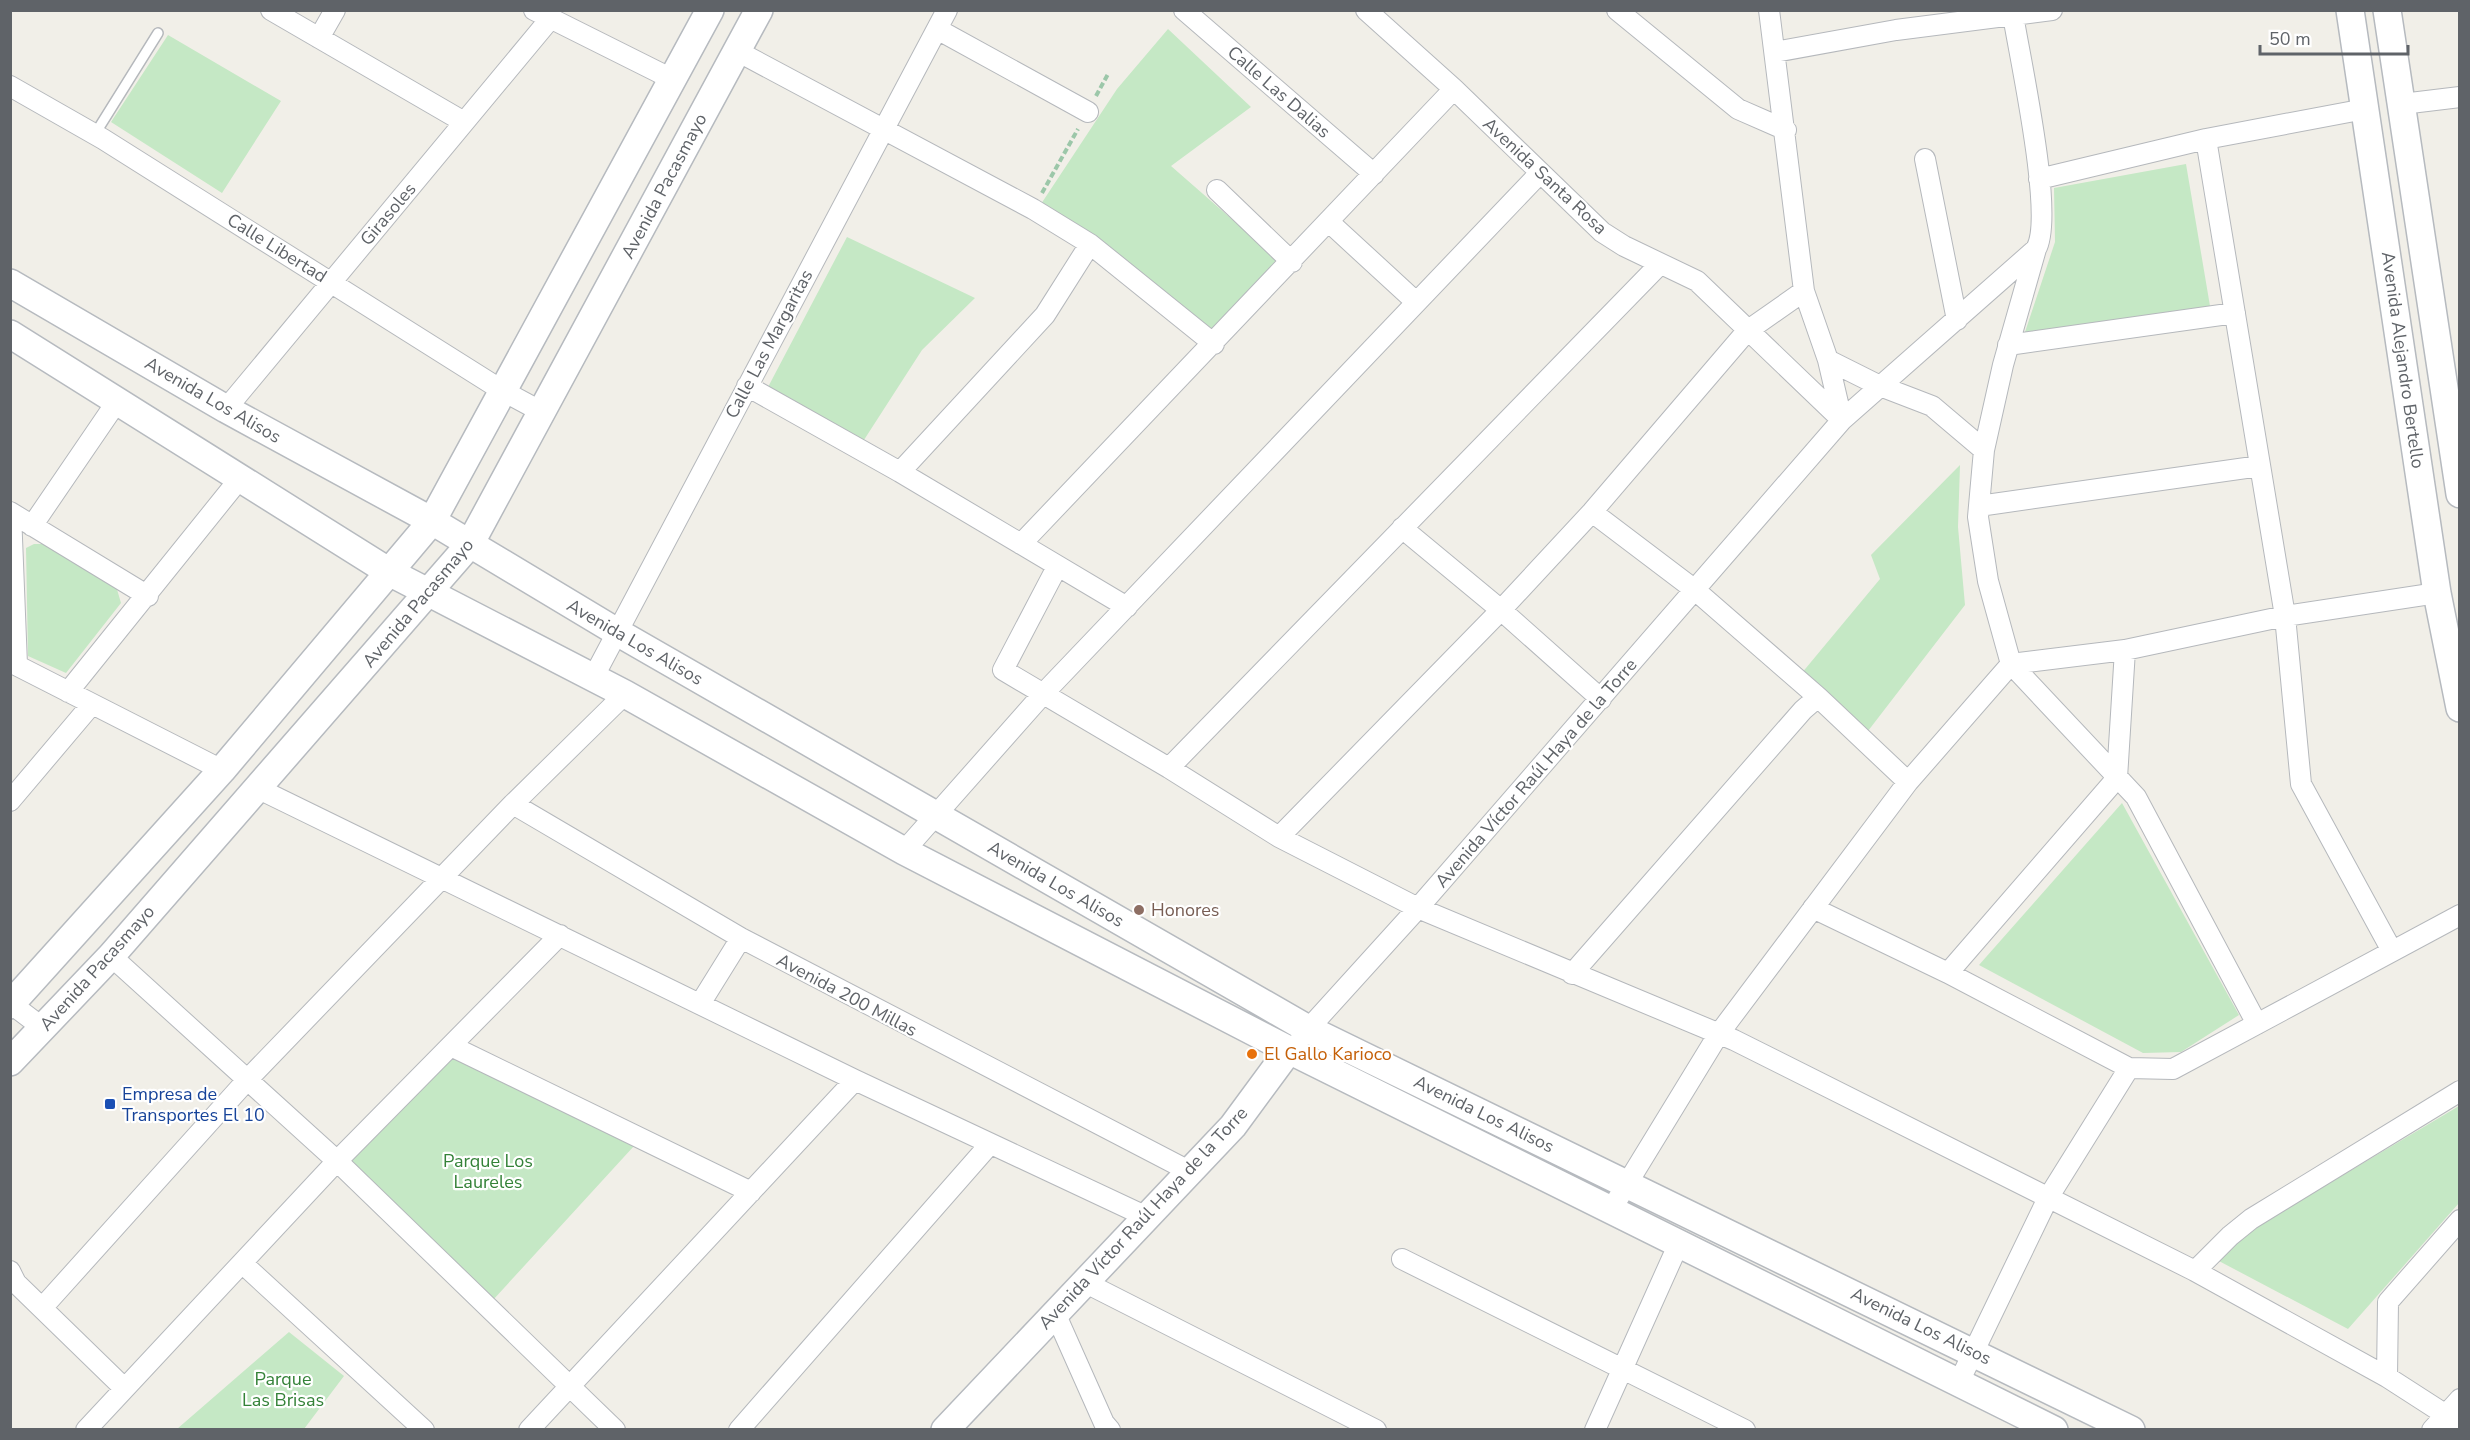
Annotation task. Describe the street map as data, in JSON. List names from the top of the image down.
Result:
{
  "streets": {
    "street": [
      "Calle Las Dalias",
      "Avenida Santa Rosa",
      "Avenida Pacasmayo",
      "Girasoles",
      "Calle Libertad",
      "Calle Las Margaritas",
      "Avenida Alejandro Bertello",
      "Avenida Los Alisos",
      "Avenida Víctor Raúl Haya de la Torre",
      "Avenida 200 Millas"
    ]
  },
  "crossings": [
    ["Avenida Santa Rosa", "Avenida Víctor Raúl Haya de la Torre"],
    ["Avenida Pacasmayo", "Calle Libertad"],
    ["Avenida Pacasmayo", "Avenida Los Alisos"],
    ["Girasoles", "Calle Libertad"],
    ["Girasoles", "Avenida Los Alisos"],
    ["Calle Las Margaritas", "Avenida Los Alisos"],
    ["Avenida Los Alisos", "Avenida Víctor Raúl Haya de la Torre"],
    ["Avenida Víctor Raúl Haya de la Torre", "Avenida 200 Millas"]
  ],
  "parks": ["Parque Los Laureles", "Parque Las Brisas"],
  "places": {
    "other": ["Honores", "El Gallo Karioco"],
    "transit": ["Empresa de Transportes El 10"]
  },
  "scale_bar": "50 m"
}
